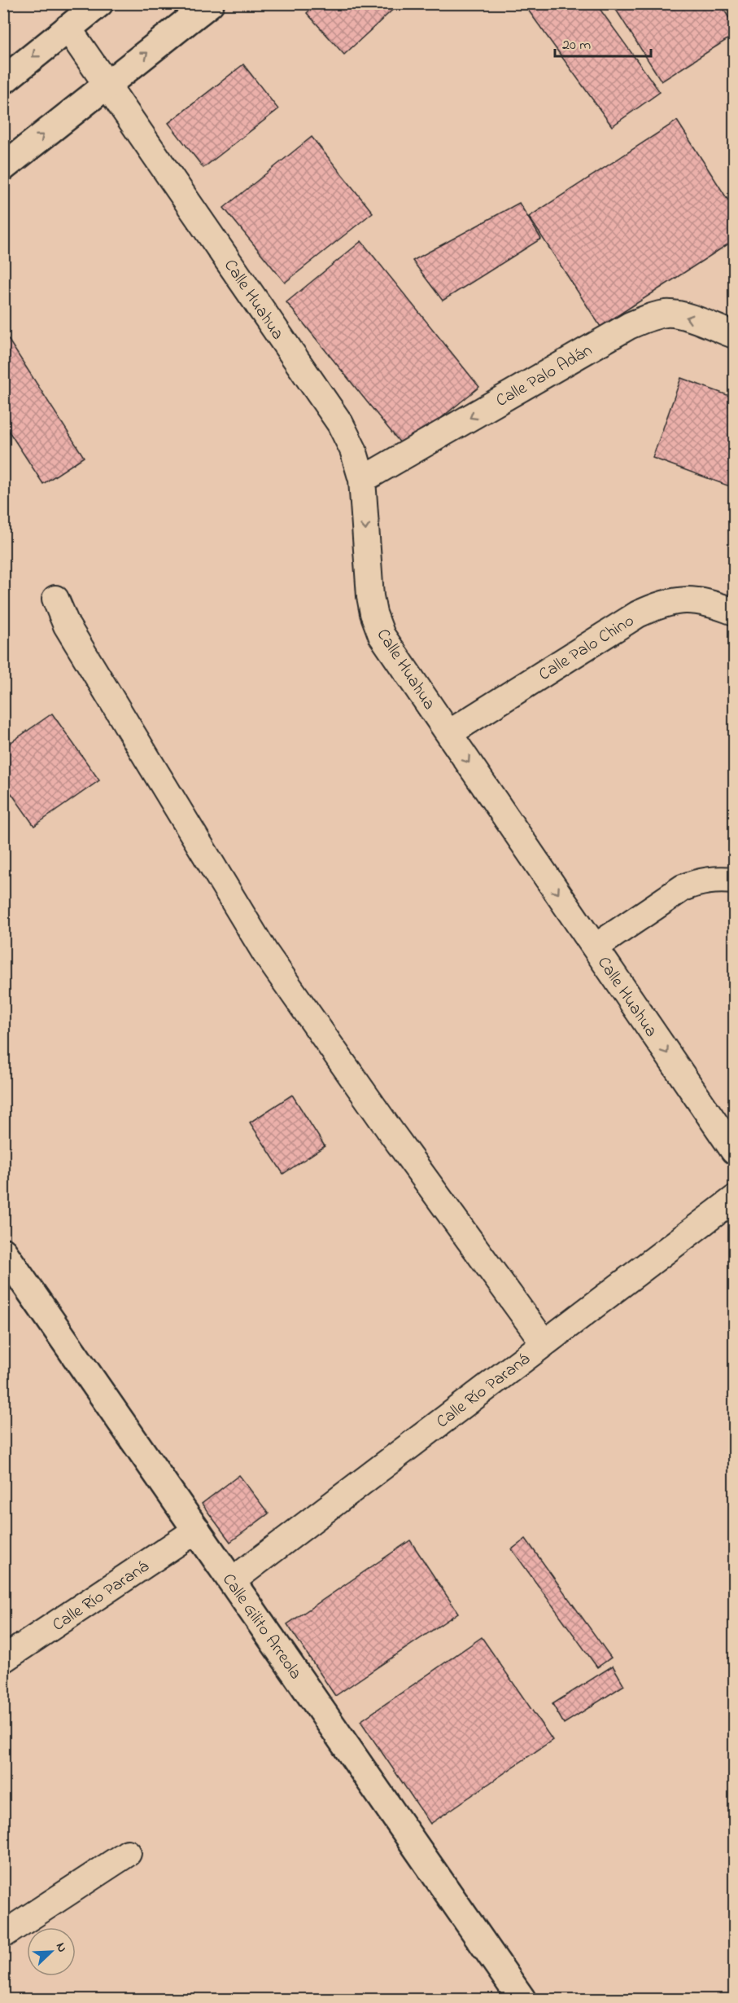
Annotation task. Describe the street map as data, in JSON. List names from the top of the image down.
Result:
{
  "streets": {
    "main road": ["Calle Gilito Arreola"],
    "street": [
      "Calle Huahua",
      "Calle Palo Adán",
      "Calle Palo Chino",
      "Calle Río Paraná"
    ]
  },
  "crossings": [
    ["Calle Huahua", "Calle Palo Adán"],
    ["Calle Huahua", "Calle Palo Chino"],
    ["Calle Río Paraná", "Calle Gilito Arreola"]
  ],
  "one_way": ["Calle Huahua", "Calle Palo Adán"],
  "scale_bar": "20 m",
  "north": "top right"
}
